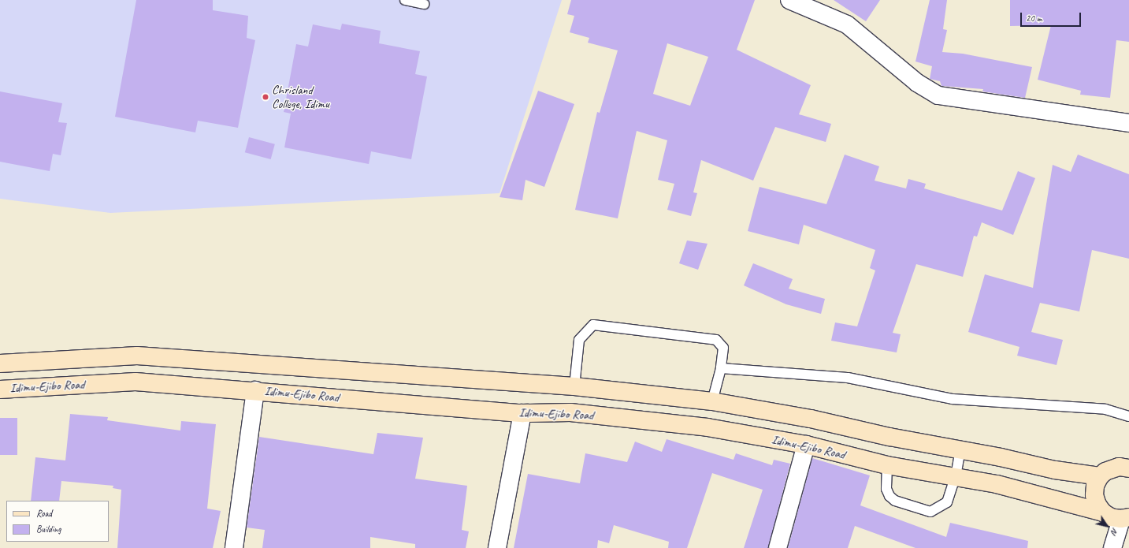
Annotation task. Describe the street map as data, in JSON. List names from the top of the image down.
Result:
{
  "streets": {
    "main road": ["Idimu-Ejibo Road"]
  },
  "places": ["Chrisland College, Idimu"],
  "legend": ["Road", "Building"],
  "scale_bar": "20 m",
  "north": "bottom right"
}
